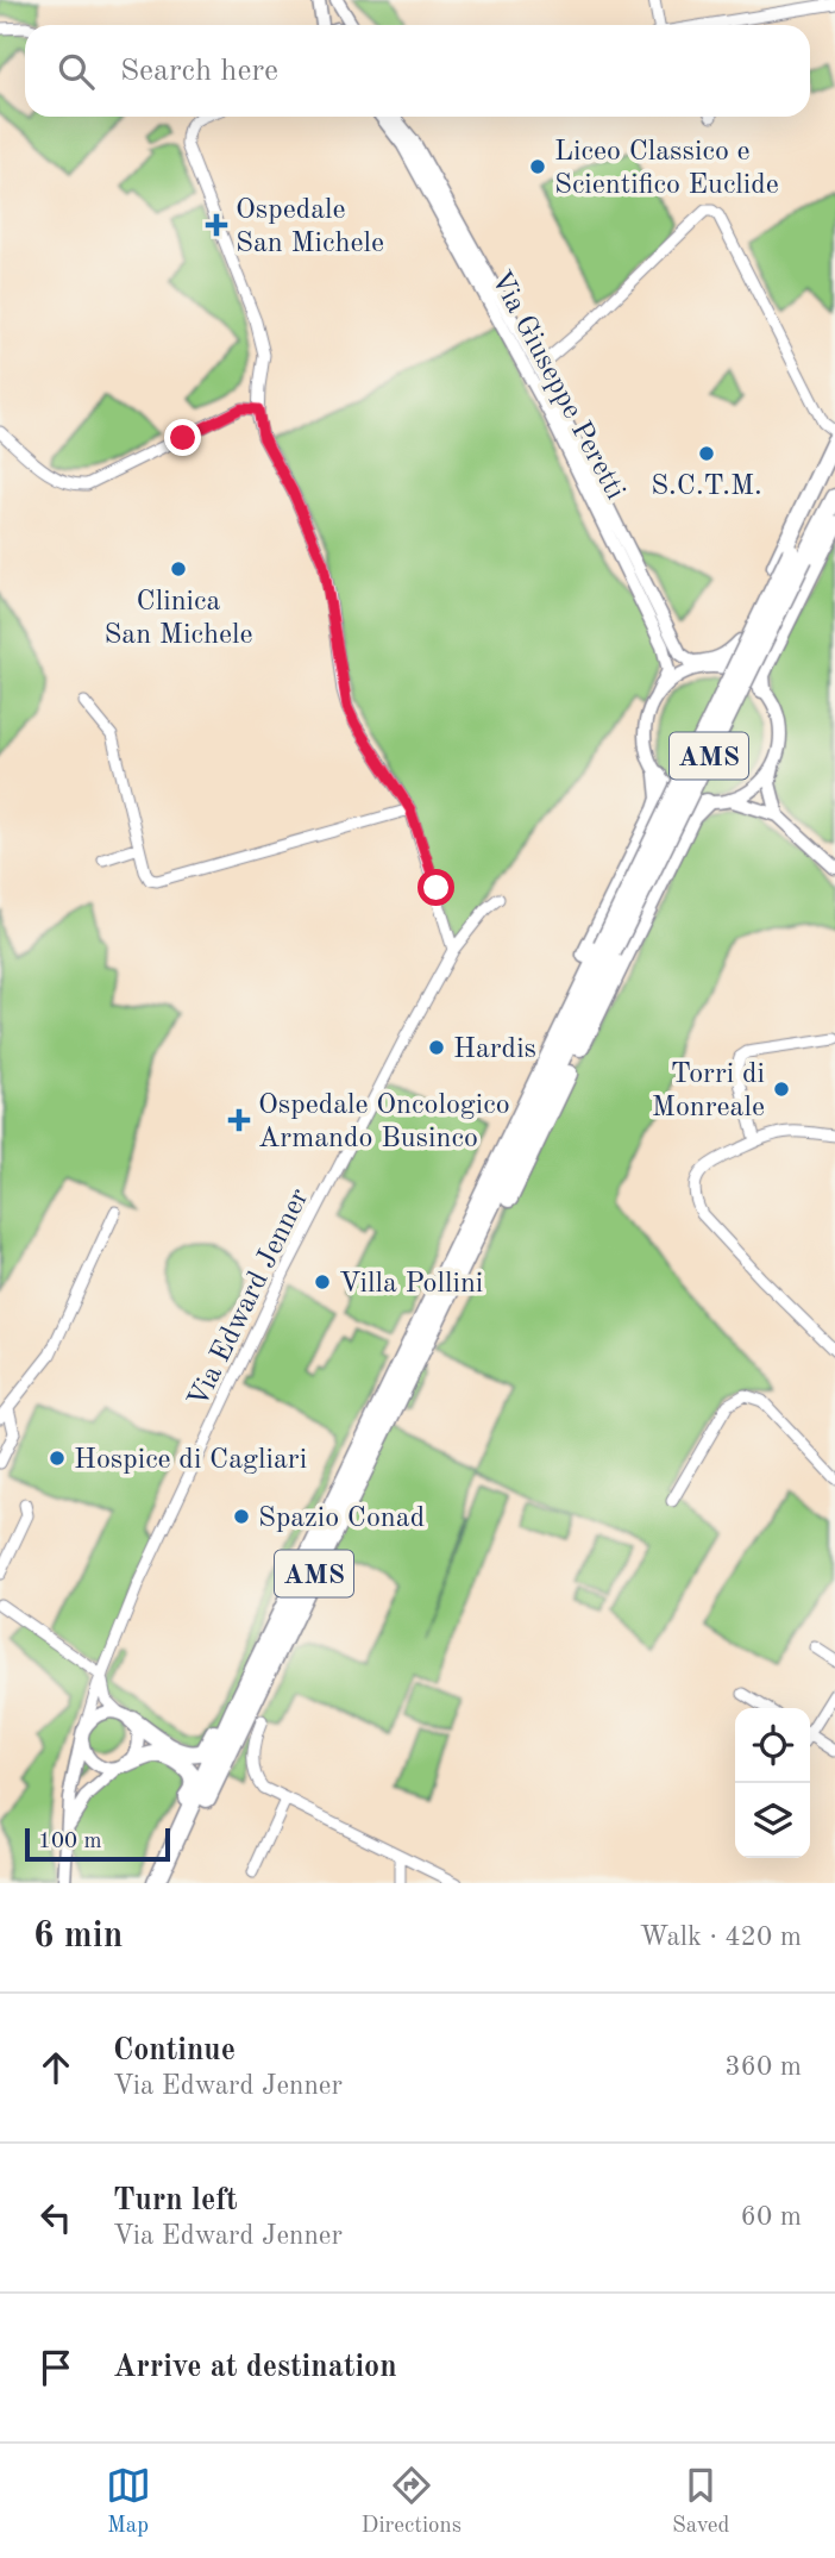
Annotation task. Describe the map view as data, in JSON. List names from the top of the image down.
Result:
{
  "streets": {
    "highway": ["AMS"],
    "street": ["Via Giuseppe Peretti", "Via Edward Jenner"]
  },
  "places": {
    "other": [
      "Liceo Classico e Scientifico Euclide",
      "S.C.T.M.",
      "Clinica San Michele",
      "Hardis",
      "Torri di Monreale",
      "Villa Pollini",
      "Hospice di Cagliari",
      "Spazio Conad"
    ],
    "health": ["Ospedale San Michele", "Ospedale Oncologico Armando Businco"]
  },
  "scale_bar": "100 m",
  "page": {
    "search": "Search here",
    "scale": "100 m",
    "heading": ["6 min", "Walk · 420 m"],
    "list": [
      ["Continue", "Via Edward Jenner", "360 m"],
      ["Turn left", "Via Edward Jenner", "60 m"],
      "Arrive at destination"
    ],
    "nav": ["Map", "Directions", "Saved"]
  }
}
